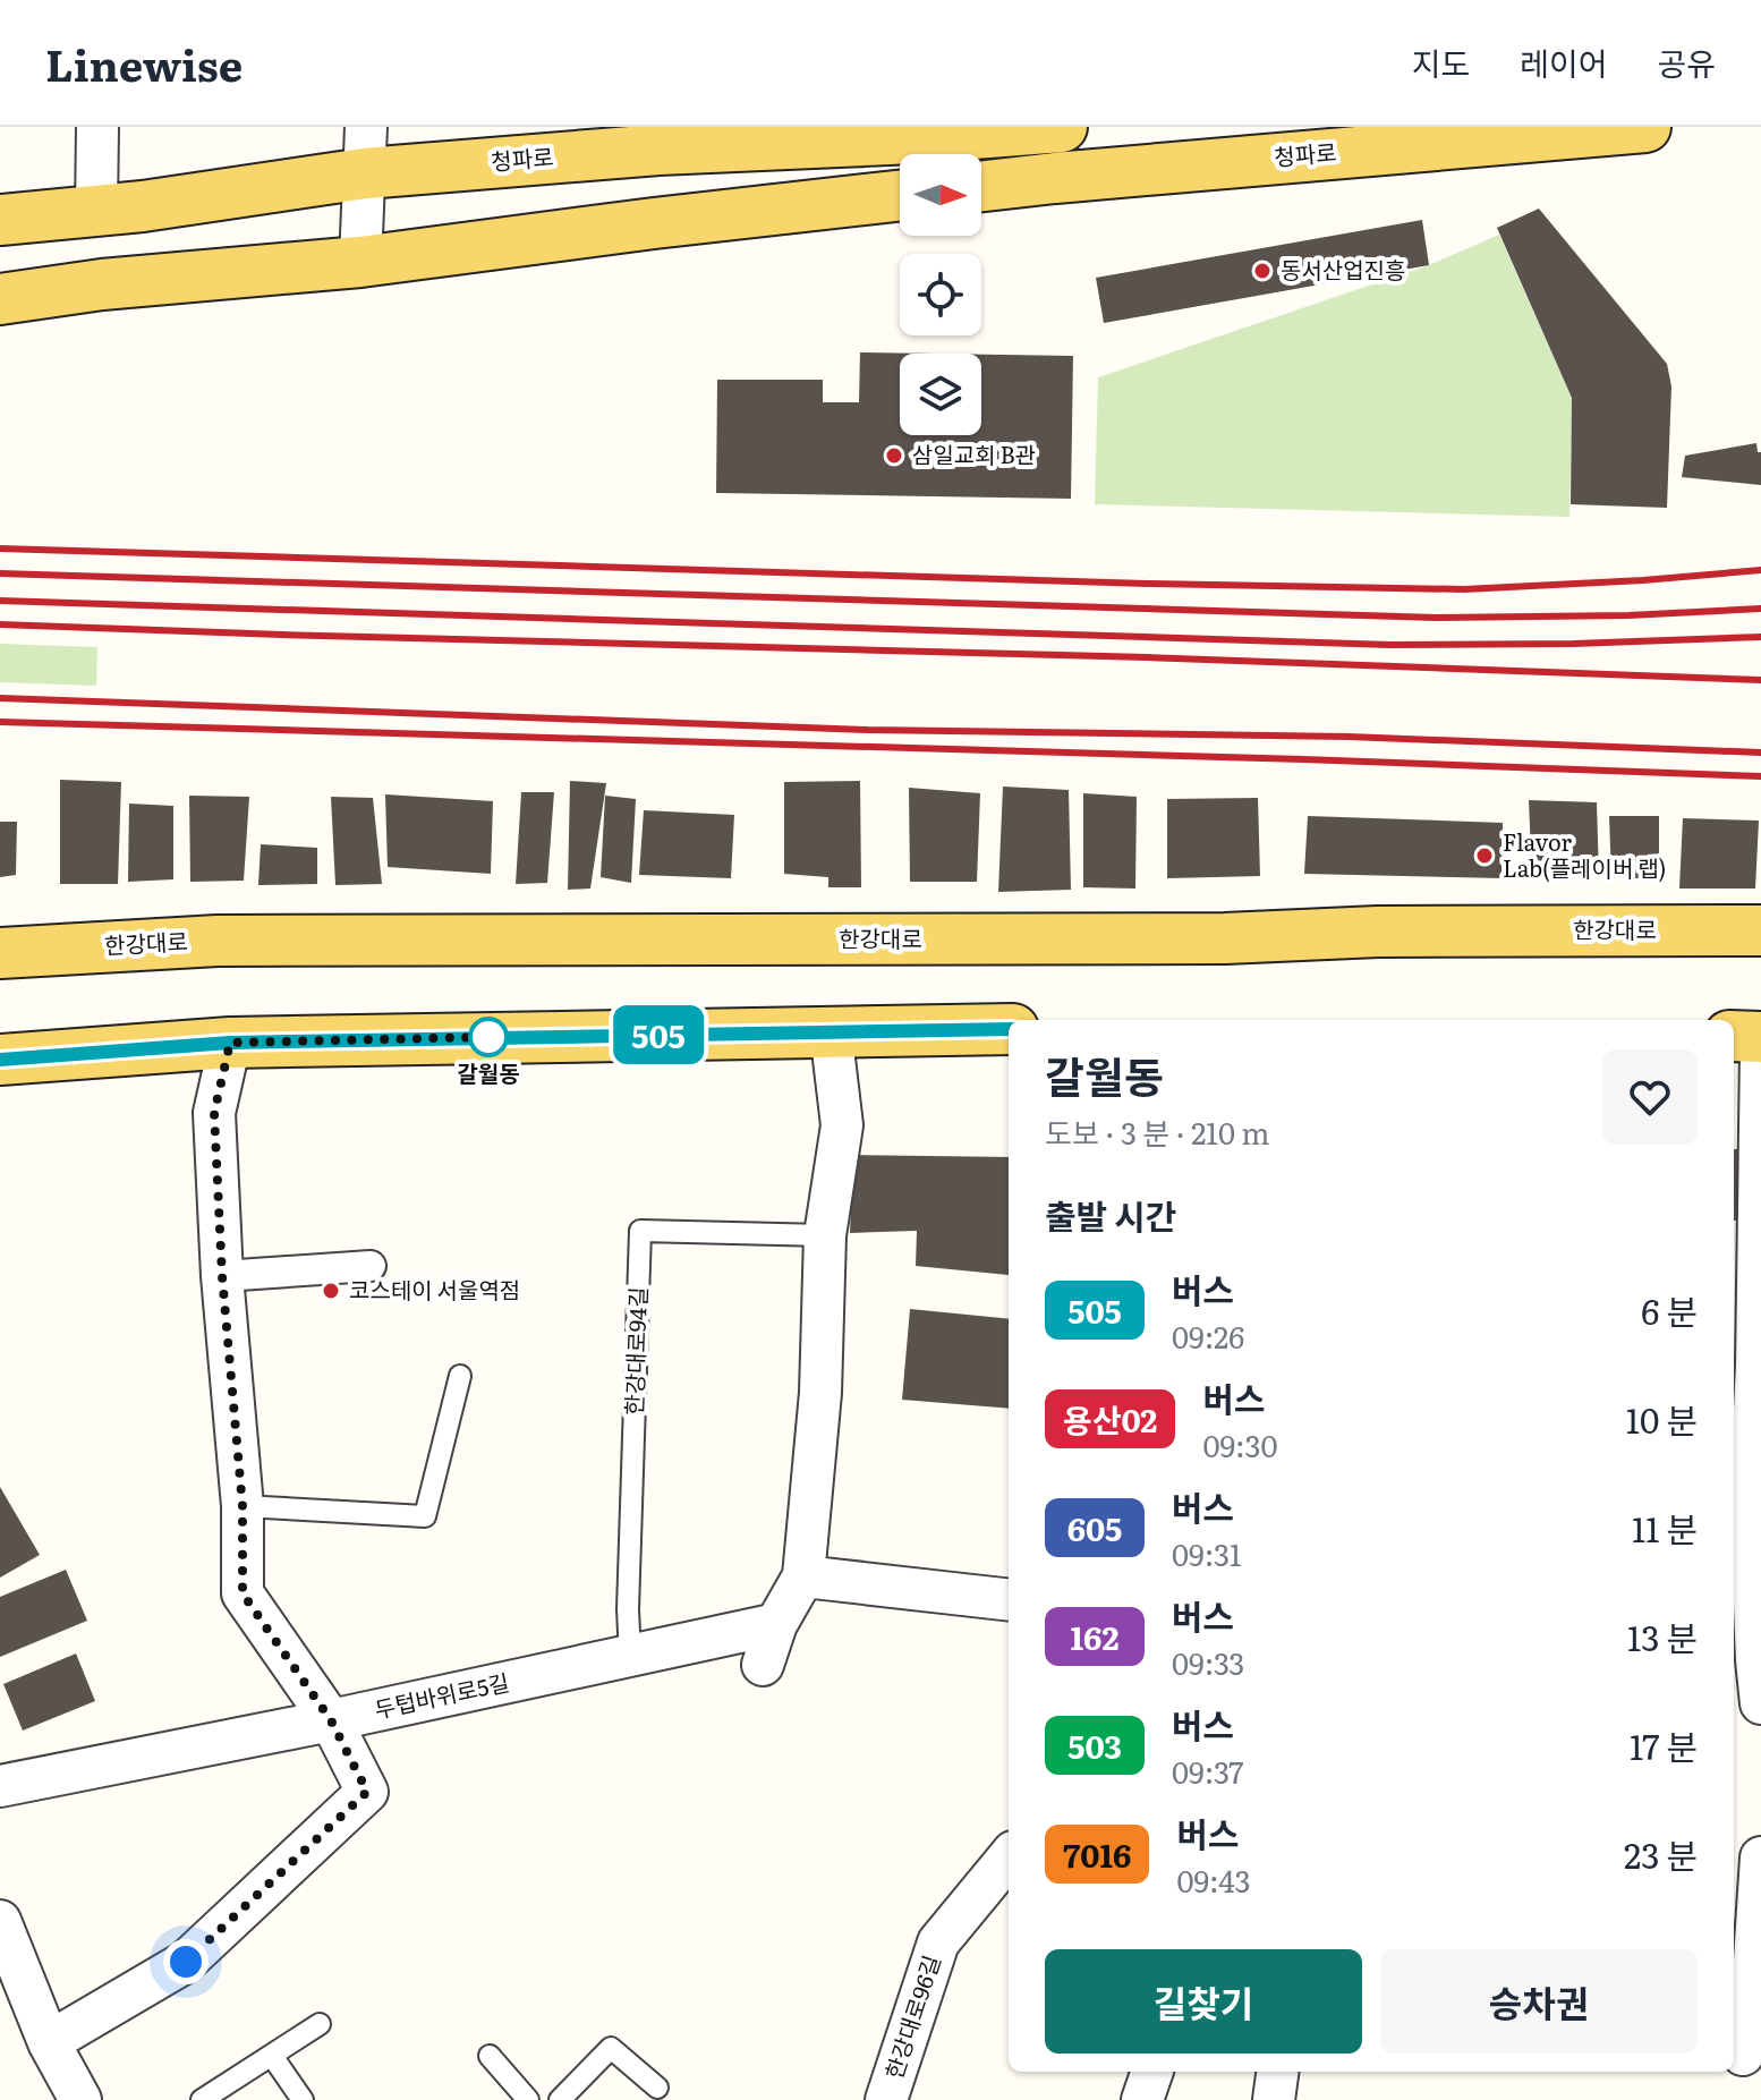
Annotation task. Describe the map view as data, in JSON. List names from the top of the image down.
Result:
{
  "streets": {
    "main road": ["청파로", "한강대로"],
    "street": ["두텁바위로5길", "한강대로96길"],
    "lane": ["한강대로94길"]
  },
  "crossings": [
    ["한강대로94길", "두텁바위로5길"]
  ],
  "places": [
    "동서산업진흥",
    "삼일교회 B관",
    "Flavor Lab(플레이버 랩)",
    "갈월동",
    "코스테이 서울역점"
  ],
  "lines": ["bus line 505"],
  "north": "right",
  "page": {
    "header": "Linewise",
    "nav": ["지도", "레이어", "공유"],
    "on_map": "505",
    "heading": [
      ["갈월동", "도보 · 3 분 · 210 m"],
      "출발 시간"
    ],
    "list": [
      {
        "mark": "505",
        "name": "버스",
        "note": "09:26",
        "value": "6 분"
      },
      {
        "mark": "용산02",
        "name": "버스",
        "note": "09:30",
        "value": "10 분"
      },
      {
        "mark": "605",
        "name": "버스",
        "note": "09:31",
        "value": "11 분"
      },
      {
        "mark": "162",
        "name": "버스",
        "note": "09:33",
        "value": "13 분"
      },
      {
        "mark": "503",
        "name": "버스",
        "note": "09:37",
        "value": "17 분"
      },
      {
        "mark": "7016",
        "name": "버스",
        "note": "09:43",
        "value": "23 분"
      }
    ],
    "buttons": ["길찾기", "승차권"]
  }
}
